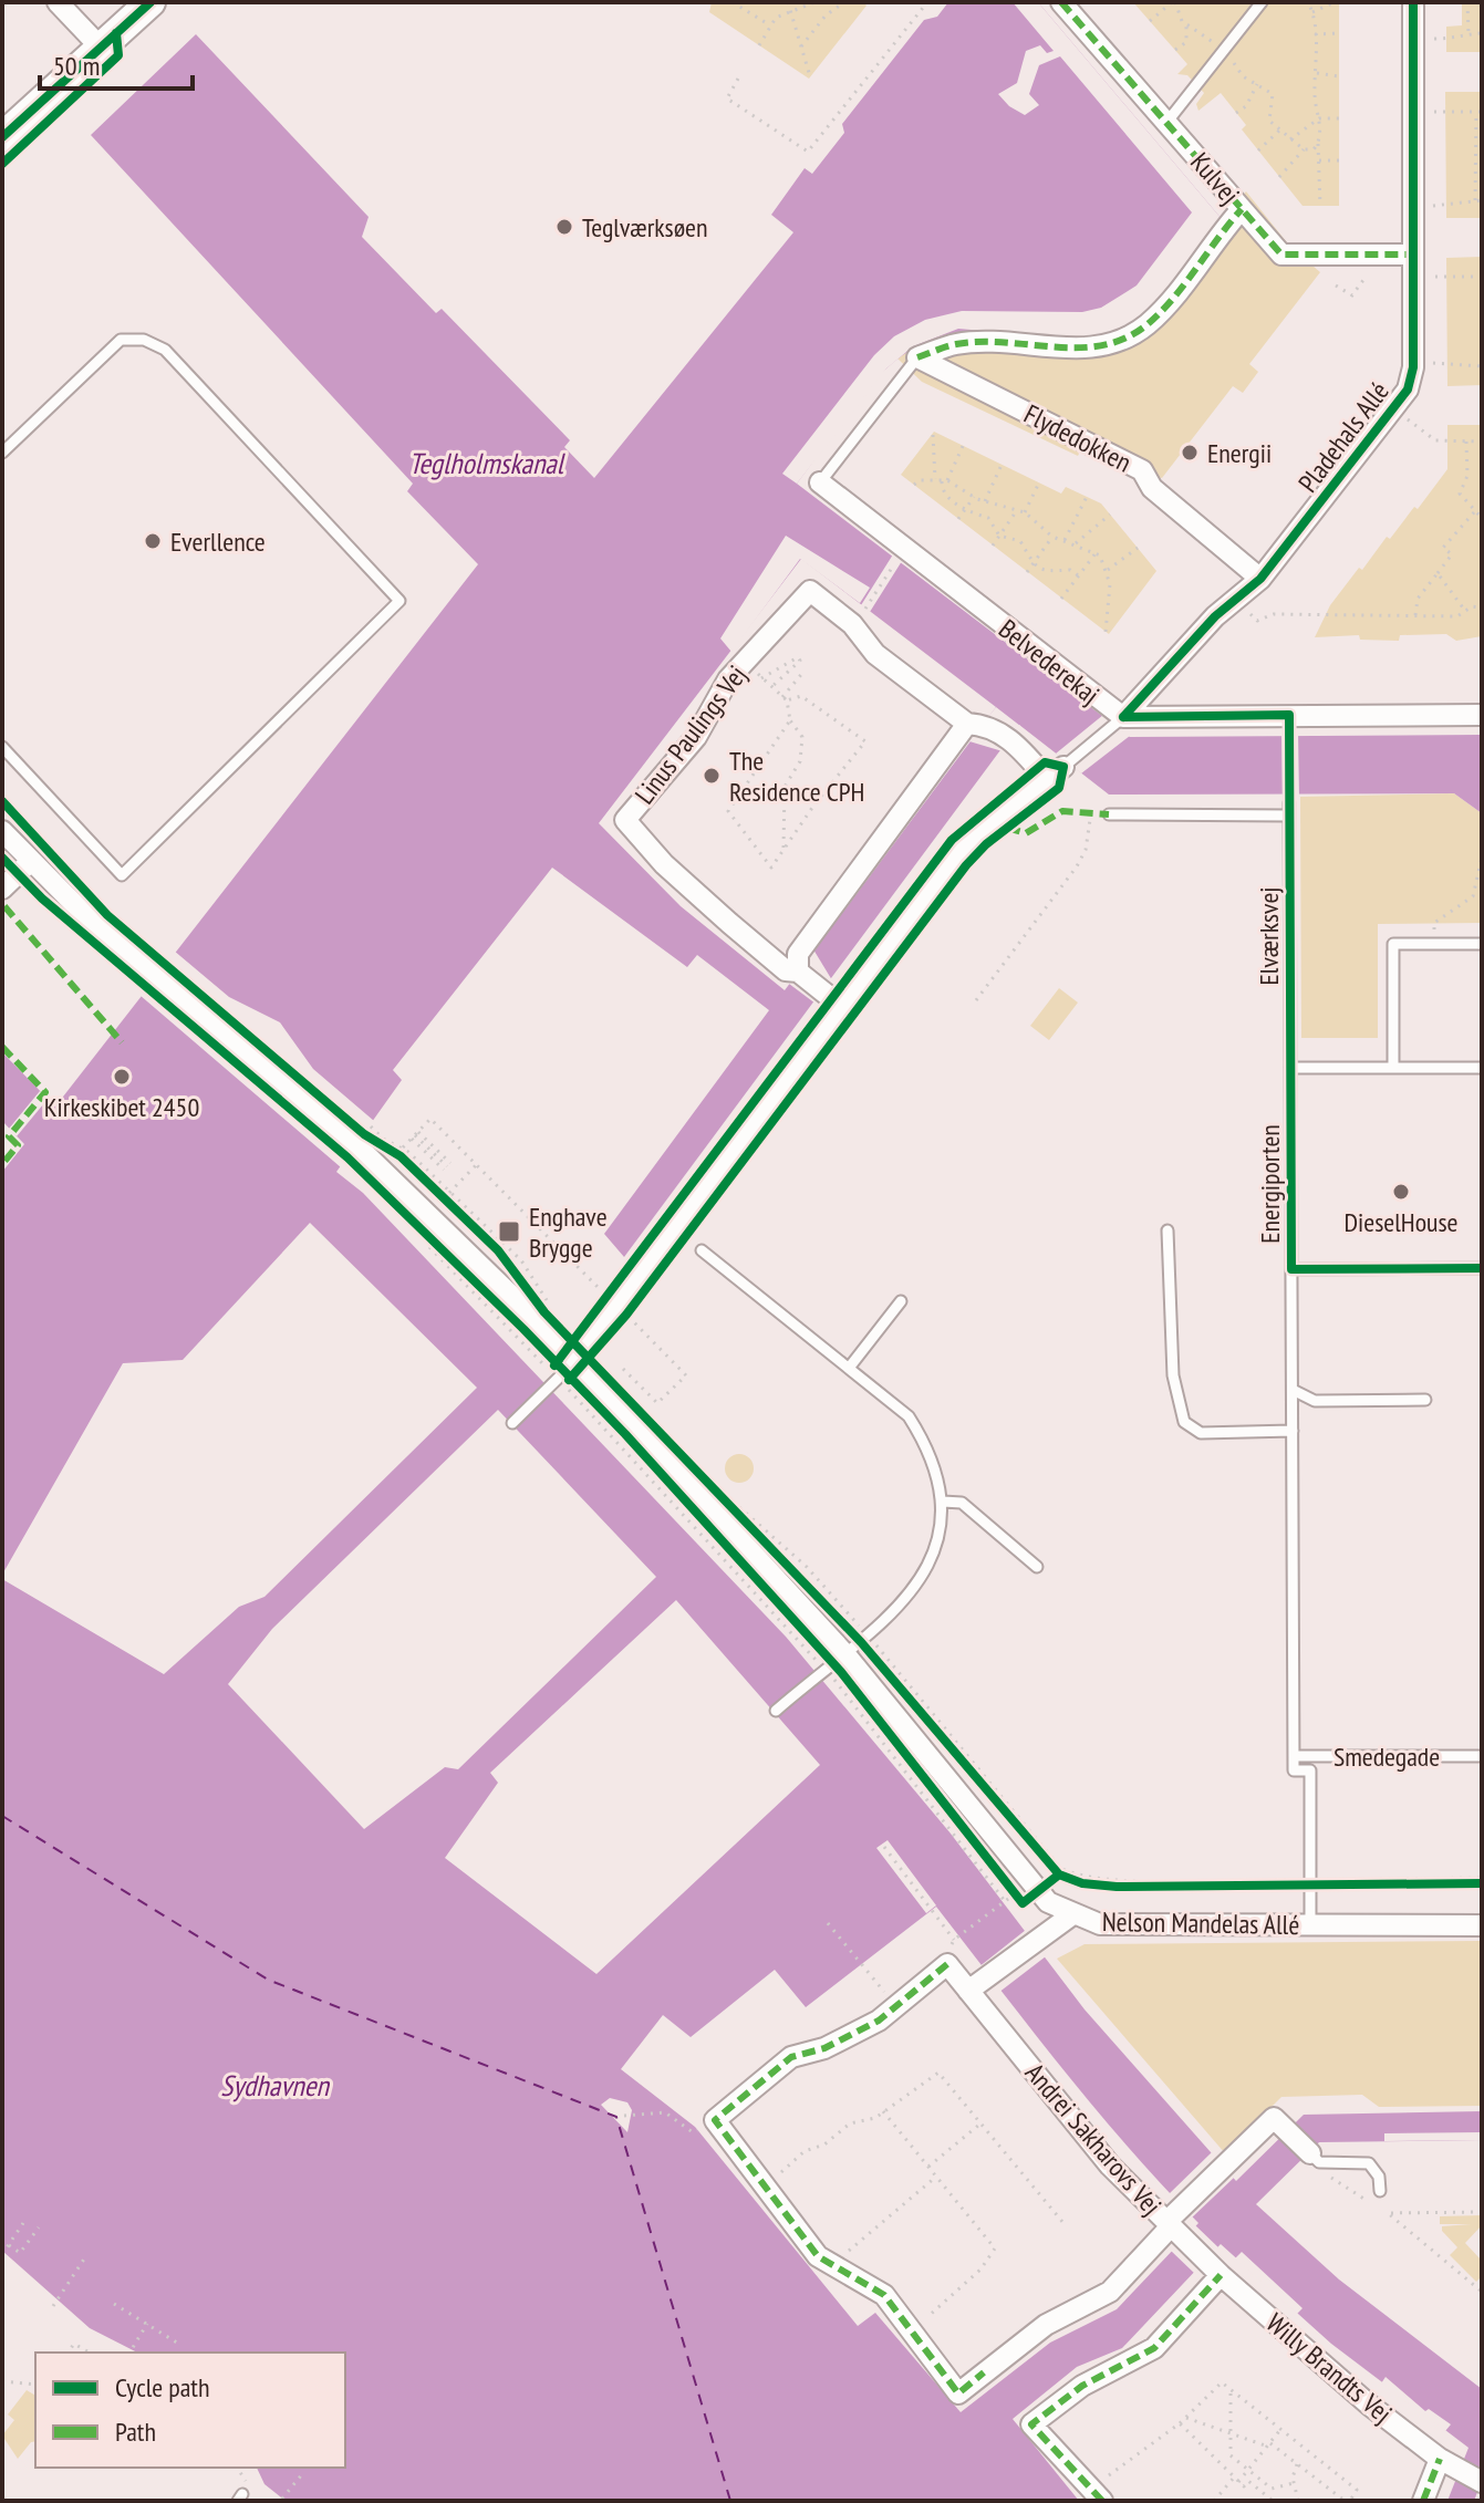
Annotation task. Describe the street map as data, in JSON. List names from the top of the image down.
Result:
{
  "streets": {
    "street": [
      "Kulvej",
      "Pladehals Allé",
      "Flydedokken",
      "Belvederekaj",
      "Linus Paulings Vej",
      "Nelson Mandelas Allé",
      "Andrei Sakharovs Vej",
      "Willy Brandts Vej"
    ],
    "lane": ["Elværksvej", "Energiporten", "Smedegade"]
  },
  "crossings": [
    ["Kulvej", "Pladehals Allé"],
    ["Pladehals Allé", "Flydedokken"],
    ["Pladehals Allé", "Belvederekaj"],
    ["Elværksvej", "Energiporten"],
    ["Andrei Sakharovs Vej", "Willy Brandts Vej"]
  ],
  "water": ["Teglholmskanal", "Sydhavnen"],
  "places": {
    "other": [
      "Teglværksøen",
      "Energii",
      "Everllence",
      "The Residence CPH",
      "Kirkeskibet 2450",
      "DieselHouse"
    ],
    "transit": ["Enghave Brygge"]
  },
  "legend": ["Cycle path", "Path"],
  "scale_bar": "50 m"
}
